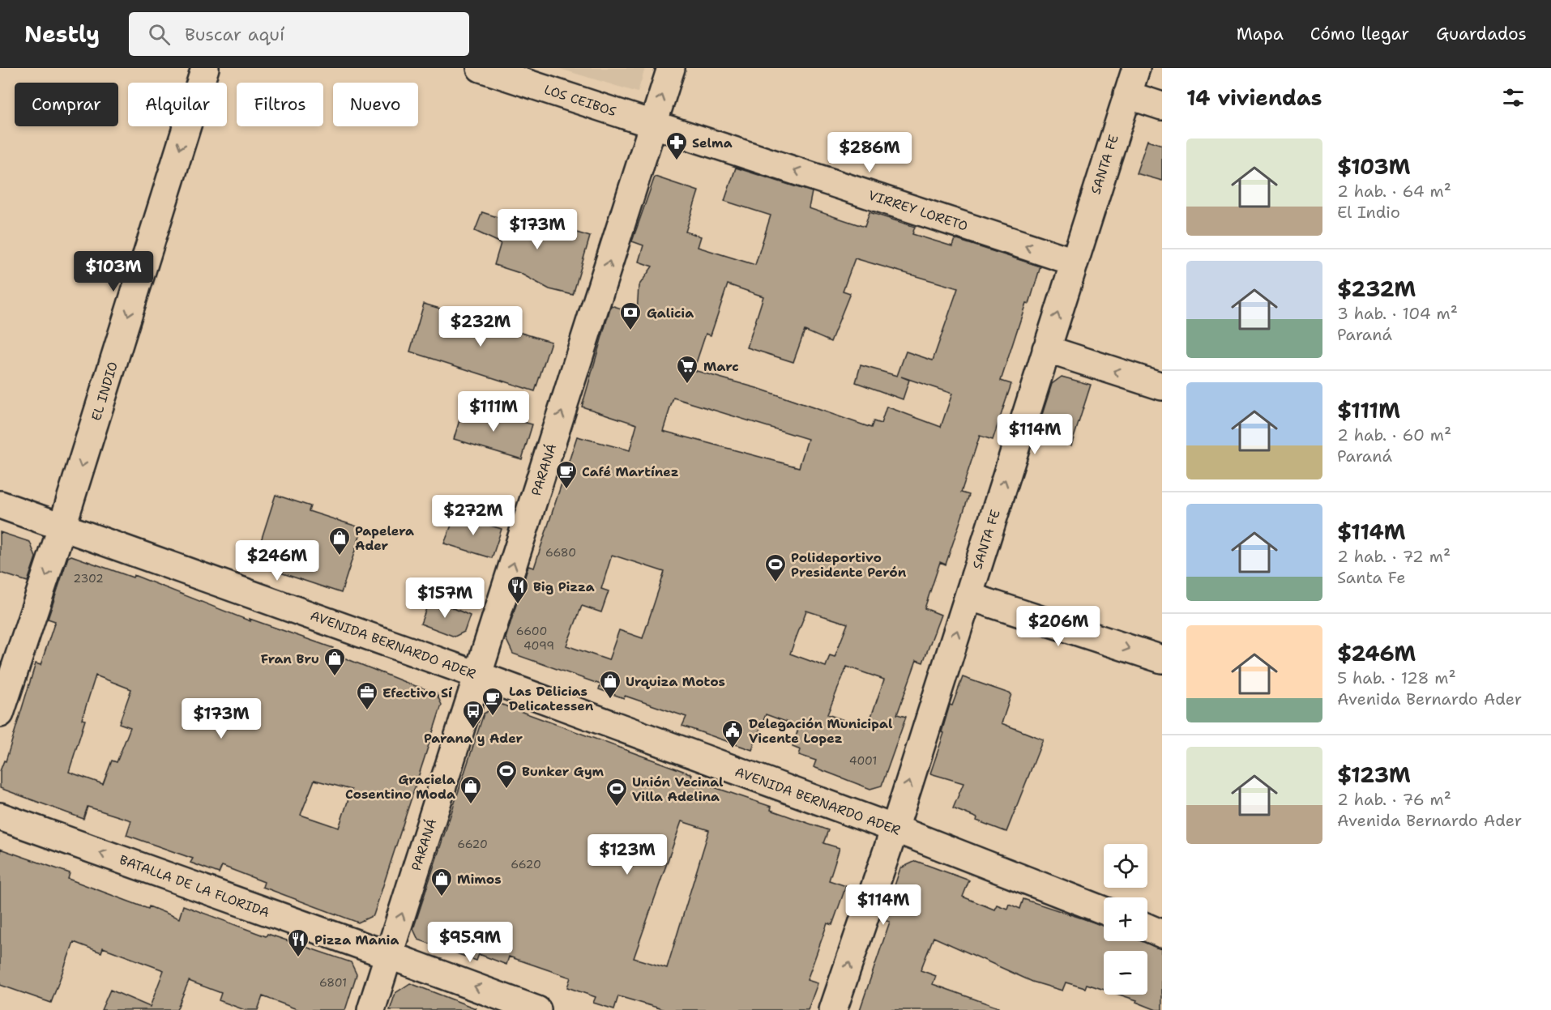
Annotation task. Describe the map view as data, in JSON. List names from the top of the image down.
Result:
{
  "streets": {
    "street": [
      "LOS CEIBOS",
      "SANTA FE",
      "VIRREY LORETO",
      "EL INDIO",
      "PARANÁ",
      "AVENIDA BERNARDO ADER",
      "BATALLA DE LA FLORIDA"
    ]
  },
  "crossings": [
    ["LOS CEIBOS", "VIRREY LORETO"],
    ["LOS CEIBOS", "PARANÁ"],
    ["SANTA FE", "VIRREY LORETO"],
    ["SANTA FE", "AVENIDA BERNARDO ADER"],
    ["VIRREY LORETO", "PARANÁ"],
    ["EL INDIO", "AVENIDA BERNARDO ADER"],
    ["PARANÁ", "AVENIDA BERNARDO ADER"],
    ["PARANÁ", "BATALLA DE LA FLORIDA"]
  ],
  "one_way": [
    "SANTA FE",
    "VIRREY LORETO",
    "EL INDIO",
    "PARANÁ",
    "BATALLA DE LA FLORIDA"
  ],
  "places": {
    "pharmacy": ["Selma"],
    "bank": ["Galicia"],
    "supermarket": ["Marc"],
    "cafe": ["Café Martínez", "Las Delicias Delicatessen"],
    "shop": [
      "Papelera Ader",
      "Fran Bru",
      "Urquiza Motos",
      "Graciela Cosentino Moda",
      "Mimos"
    ],
    "sports": ["Polideportivo Presidente Perón", "Bunker Gym", "Unión Vecinal Villa Adelina"],
    "restaurant": ["Big Pizza", "Pizza Mania"],
    "office": ["Efectivo Sí"],
    "bus stop": ["Parana y Ader"],
    "public building": ["Delegación Municipal Vicente Lopez"]
  },
  "house_numbers": [
    "6680",
    "2302",
    "6600",
    "4099",
    "4001",
    "6620",
    "6620",
    "6801"
  ],
  "page": {
    "header": "Nestly",
    "search": "Buscar aquí",
    "nav": ["Mapa", "Cómo llegar", "Guardados"],
    "heading": "14 viviendas",
    "chip": [
      "Comprar",
      "Alquilar",
      "Filtros",
      "Nuevo"
    ],
    "list": [
      {
        "name": "$103M",
        "note": "2 hab. · 64 m² · El Indio"
      },
      {
        "name": "$232M",
        "note": "3 hab. · 104 m² · Paraná"
      },
      {
        "name": "$111M",
        "note": "2 hab. · 60 m² · Paraná"
      },
      {
        "name": "$114M",
        "note": "2 hab. · 72 m² · Santa Fe"
      },
      {
        "name": "$246M",
        "note": "5 hab. · 128 m² · Avenida Bernardo Ader"
      },
      {
        "name": "$123M",
        "note": "2 hab. · 76 m² · Avenida Bernardo Ader"
      }
    ],
    "price": [
      "$286M",
      "$173M",
      "$103M",
      "$232M",
      "$111M",
      "$114M",
      "$272M",
      "$246M",
      "$157M",
      "$206M",
      "$173M",
      "$123M",
      "$114M",
      "$95.9M"
    ],
    "map_buttons": ["+", "−"]
  }
}
